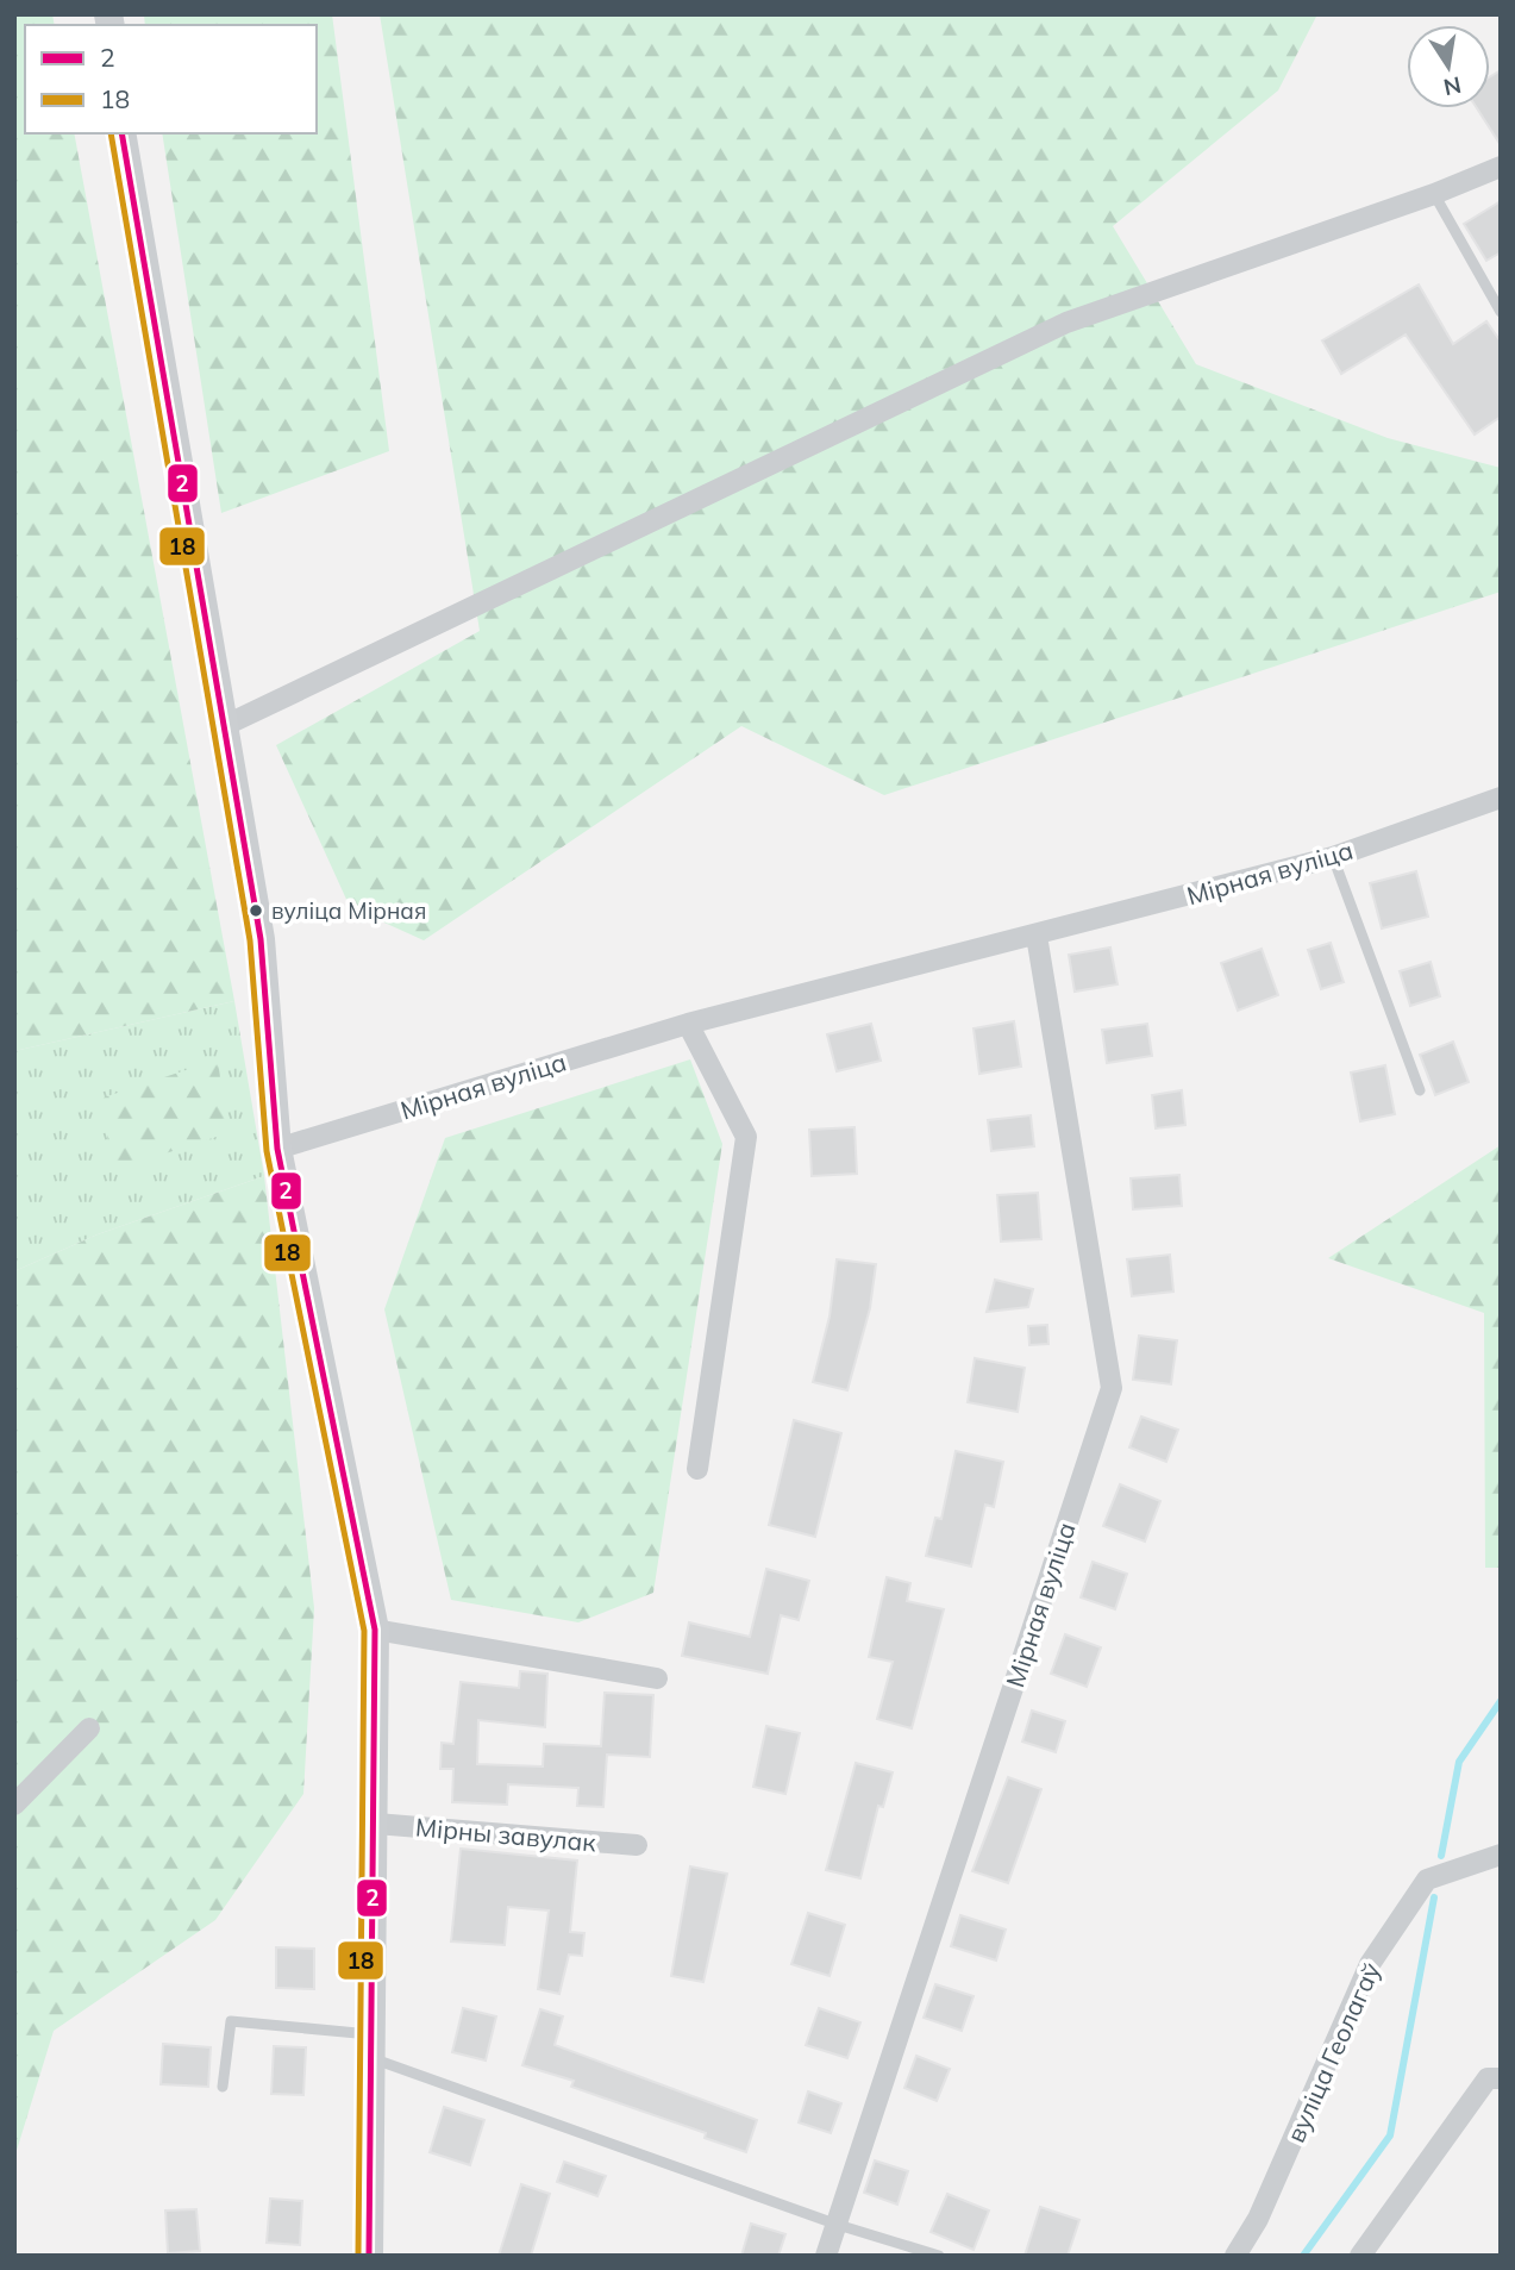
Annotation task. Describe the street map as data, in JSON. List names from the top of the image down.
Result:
{
  "streets": {
    "street": ["Мірная вуліца", "Мірны завулак", "вуліца Геолагаў"]
  },
  "places": ["вуліца Мірная"],
  "lines": ["transit line 2", "transit line 18"],
  "legend": ["2", "18"],
  "north": "bottom"
}
